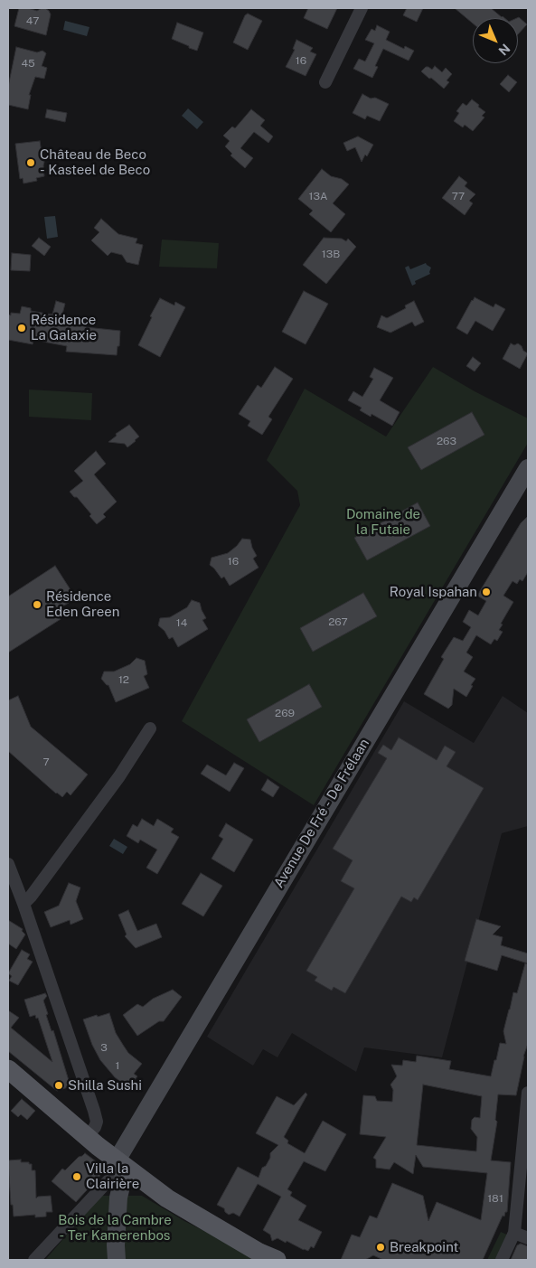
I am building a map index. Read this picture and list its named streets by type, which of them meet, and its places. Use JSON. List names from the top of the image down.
{
  "streets": {
    "main road": ["Avenue De Fré - De Frélaan"]
  },
  "parks": ["Domaine de la Futaie", "Bois de la Cambre - Ter Kamerenbos"],
  "places": [
    "Château de Beco - Kasteel de Beco",
    "Résidence La Galaxie",
    "Royal Ispahan",
    "Résidence Eden Green",
    "Shilla Sushi",
    "Villa la Clairière",
    "Breakpoint"
  ],
  "house_numbers": [
    "47",
    "16",
    "45",
    "13A",
    "77",
    "13B",
    "263",
    "16",
    "267",
    "14",
    "12",
    "269",
    "7",
    "3",
    "1",
    "181"
  ],
  "north": "bottom right"
}
